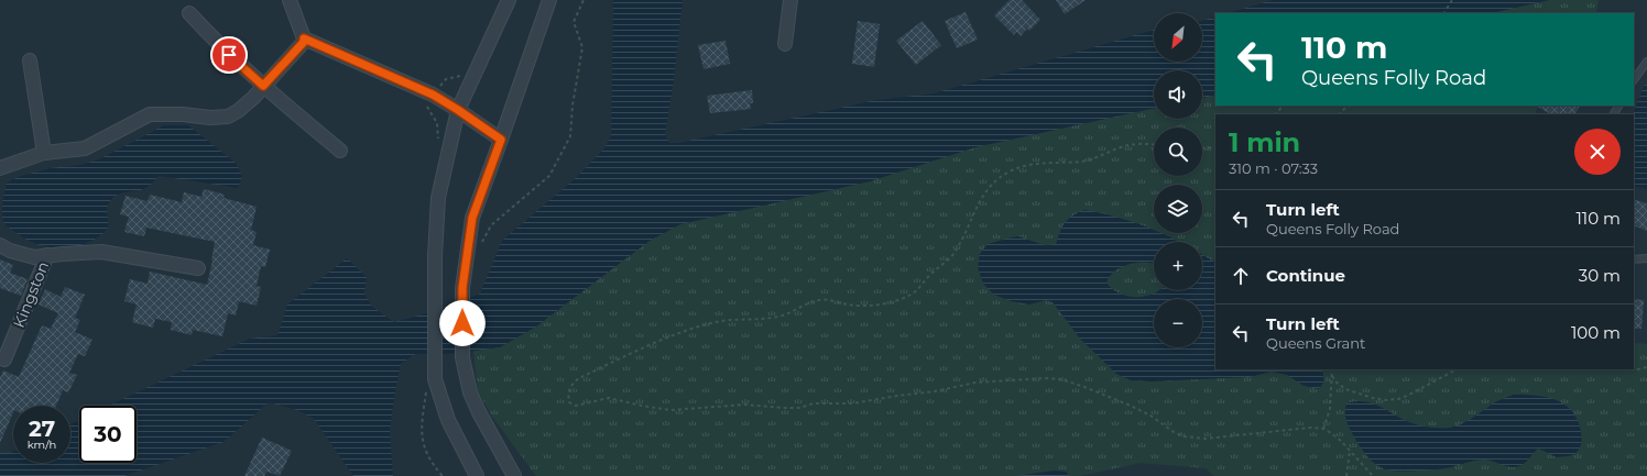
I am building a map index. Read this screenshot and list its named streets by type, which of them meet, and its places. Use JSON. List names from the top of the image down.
{
  "streets": {
    "street": ["Kingston"]
  },
  "north": "bottom left",
  "page": {
    "map_buttons": ["+", "−"],
    "turn": ["110 m", "Queens Folly Road"],
    "heading": ["1 min", "310 m · 07:33"],
    "list": [
      {
        "name": "Turn left",
        "note": "Queens Folly Road",
        "value": "110 m"
      },
      {
        "name": "Continue",
        "value": "30 m"
      },
      {
        "name": "Turn left",
        "note": "Queens Grant",
        "value": "100 m"
      }
    ],
    "speed": "27 km/h",
    "limit": "30"
  }
}
